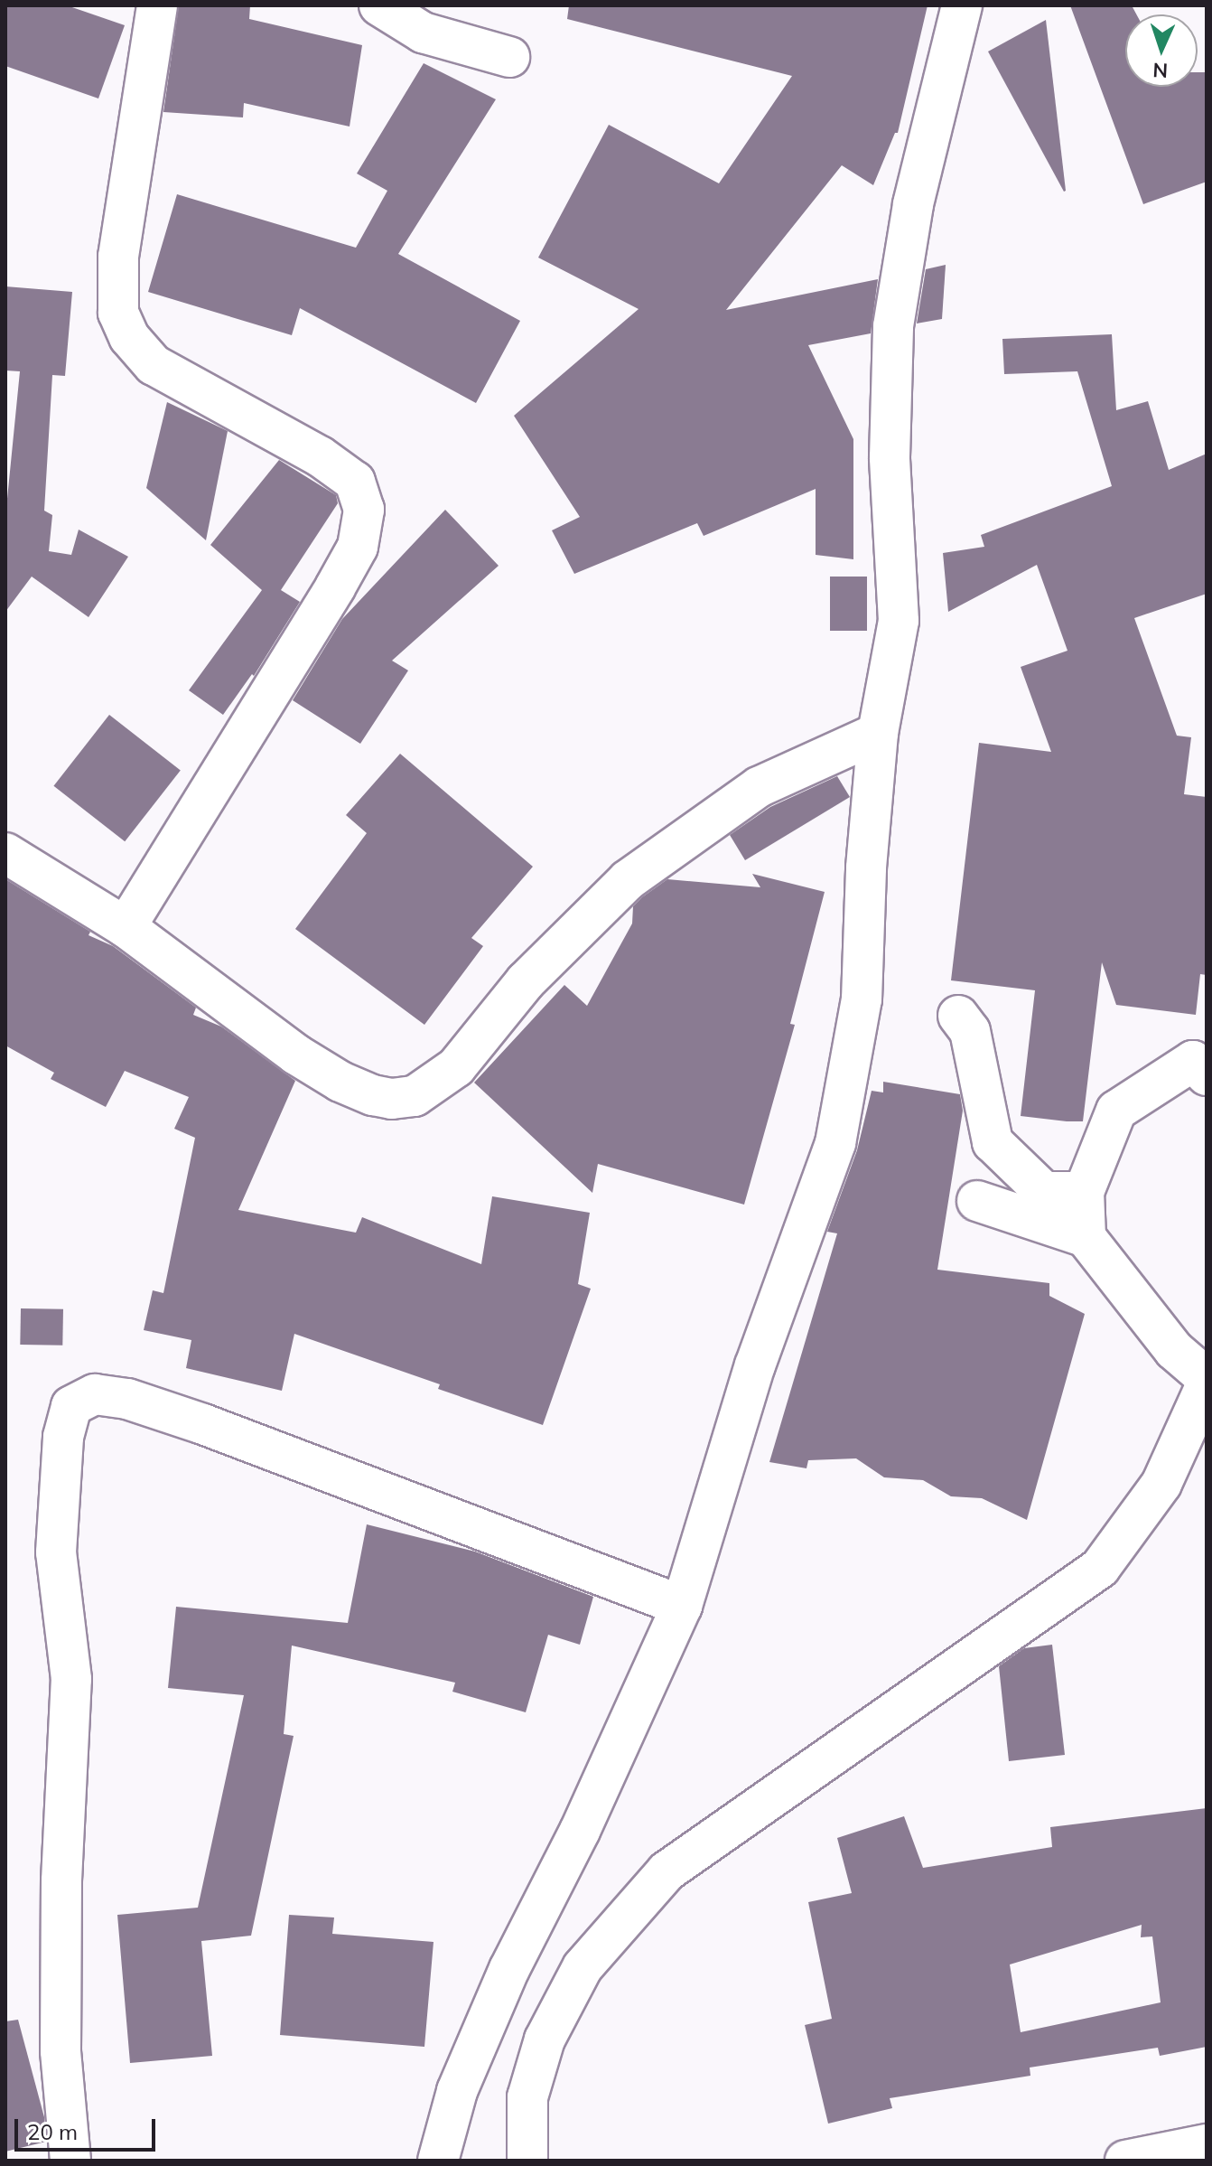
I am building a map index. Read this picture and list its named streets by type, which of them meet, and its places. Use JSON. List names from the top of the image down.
{
  "scale_bar": "20 m",
  "north": "bottom"
}
